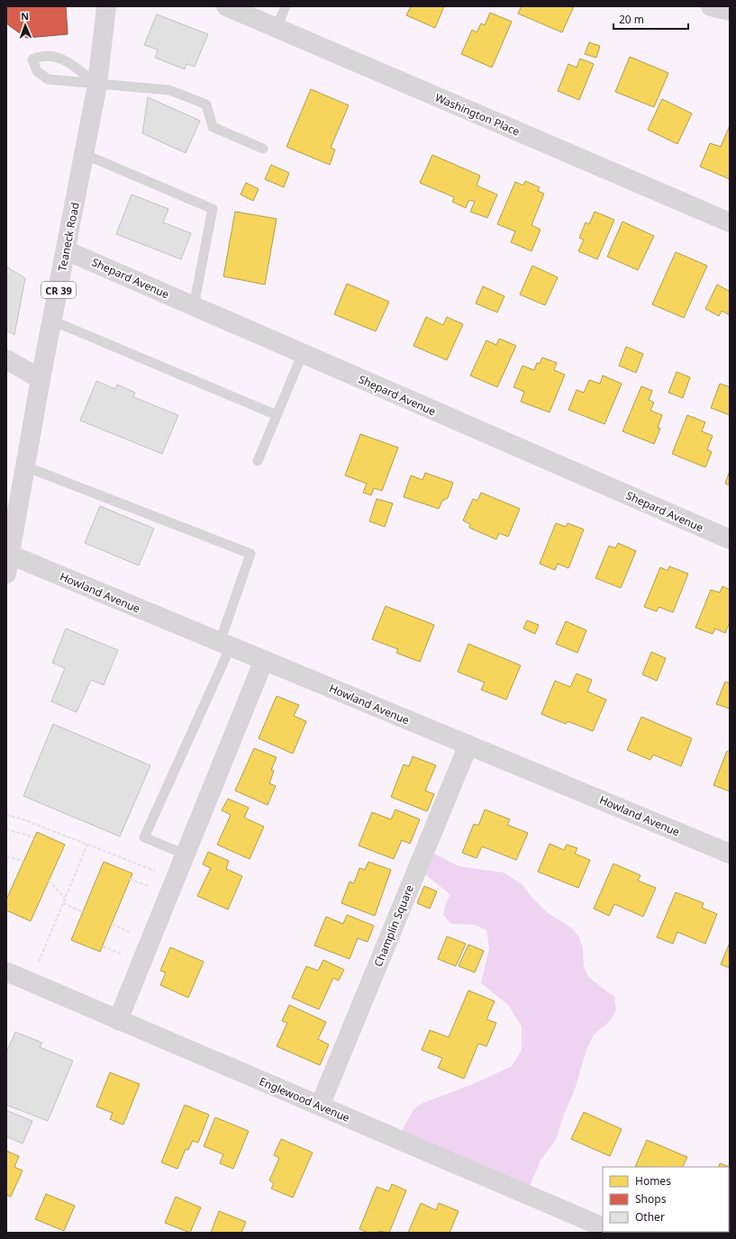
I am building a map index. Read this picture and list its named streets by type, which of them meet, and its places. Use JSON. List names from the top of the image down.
{
  "streets": {
    "main road": ["Teaneck Road", "CR 39"],
    "street": [
      "Washington Place",
      "Shepard Avenue",
      "Howland Avenue",
      "Champlin Square",
      "Englewood Avenue"
    ]
  },
  "crossings": [
    ["Teaneck Road", "Shepard Avenue"],
    ["Teaneck Road", "Howland Avenue"],
    ["Howland Avenue", "Champlin Square"],
    ["Champlin Square", "Englewood Avenue"]
  ],
  "legend": ["Homes", "Shops", "Other"],
  "scale_bar": "20 m",
  "north": "top"
}
